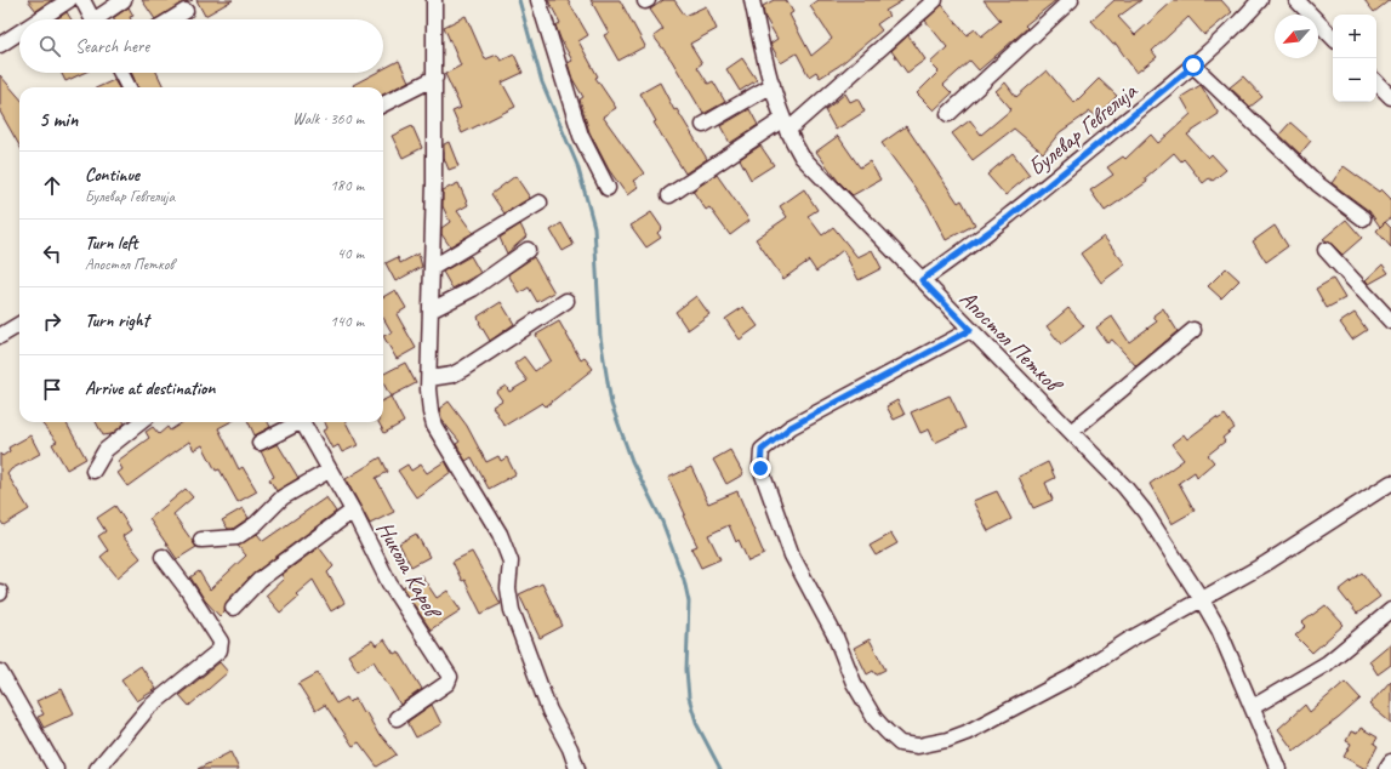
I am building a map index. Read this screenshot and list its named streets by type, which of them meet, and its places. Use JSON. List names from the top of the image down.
{
  "streets": {
    "street": ["Булевар Гевгелија", "Апостол Петков", "Никола Карев"]
  },
  "crossings": [
    ["Булевар Гевгелија", "Апостол Петков"]
  ],
  "north": "bottom left",
  "page": {
    "map_buttons": ["+", "−"],
    "search": "Search here",
    "heading": ["5 min", "Walk · 360 m"],
    "list": [
      ["Continue", "Булевар Гевгелија", "180 m"],
      ["Turn left", "Апостол Петков", "40 m"],
      ["Turn right", "140 m"],
      "Arrive at destination"
    ]
  }
}
